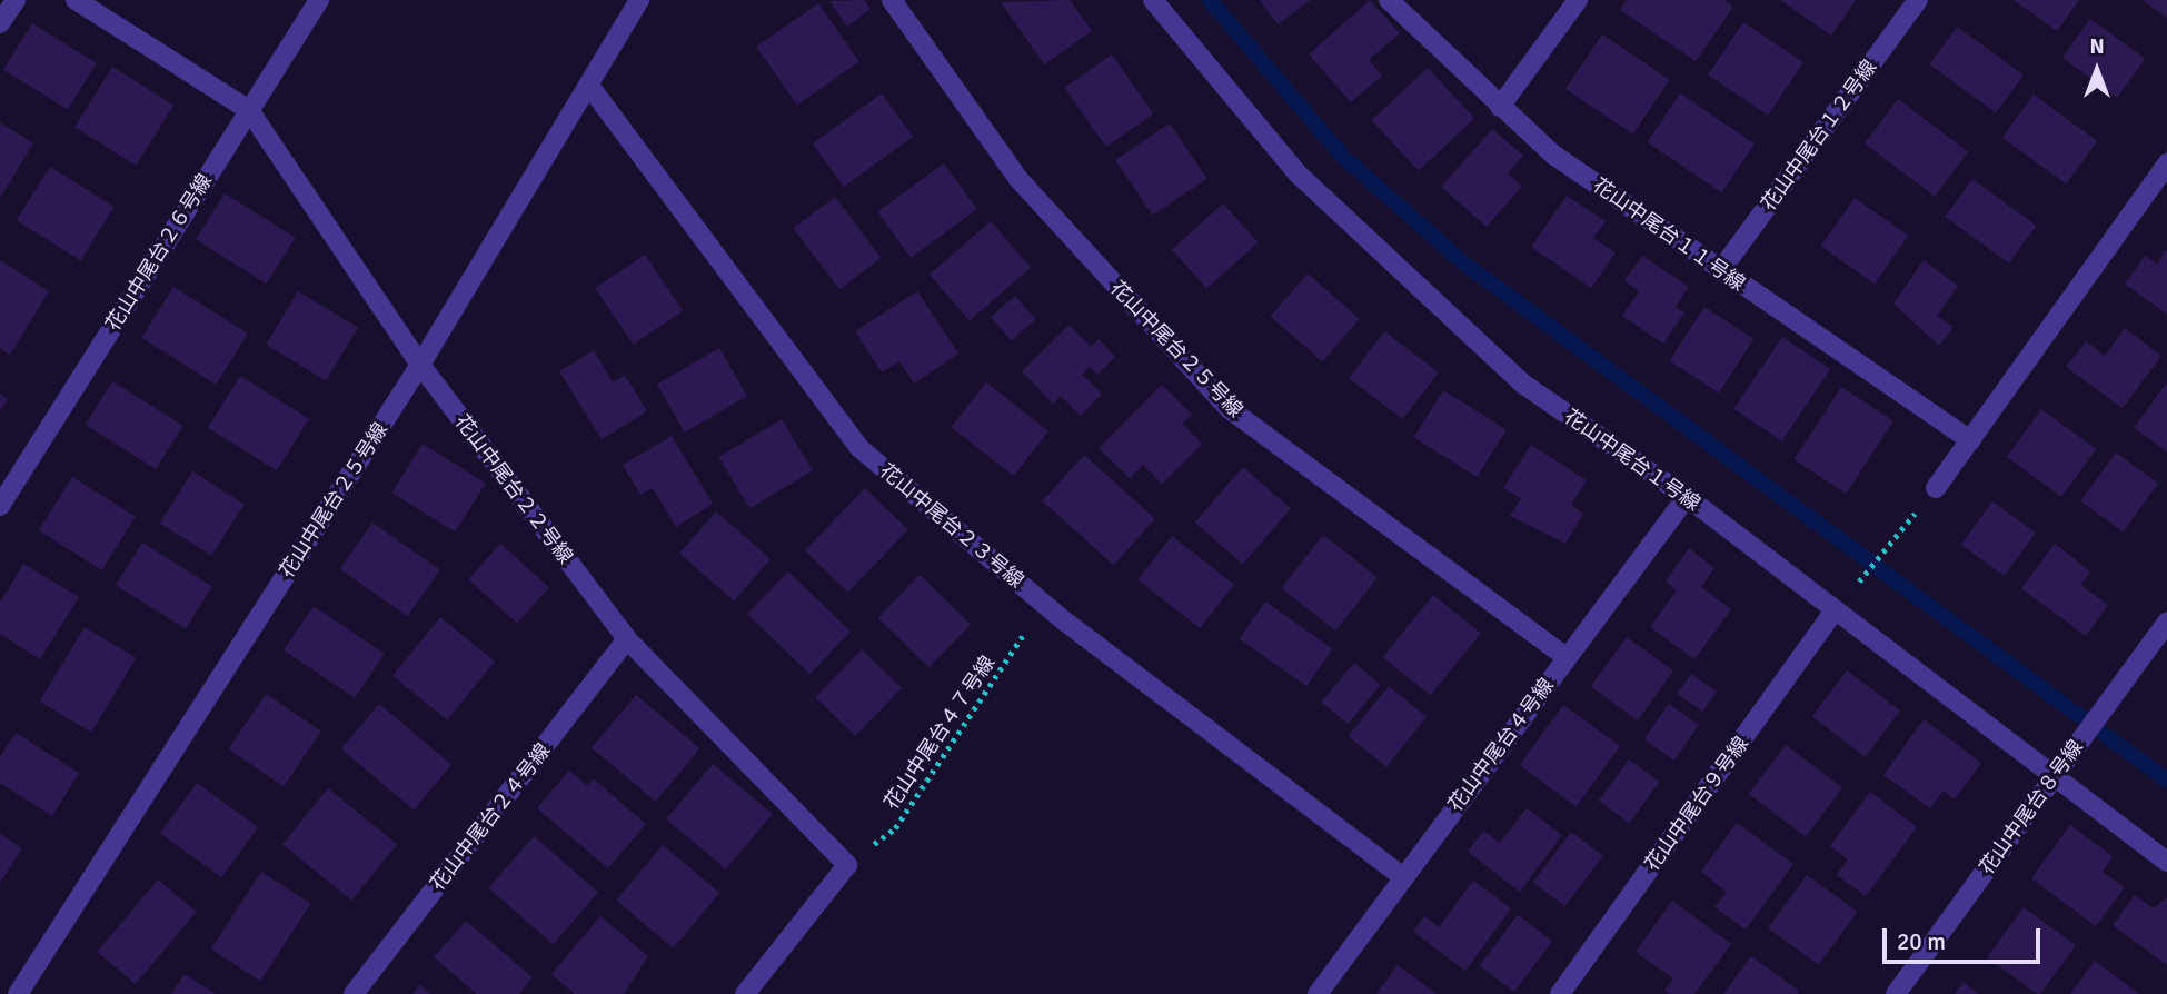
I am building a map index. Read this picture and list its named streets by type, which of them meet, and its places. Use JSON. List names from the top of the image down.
{
  "streets": {
    "street": [
      "花山中尾台１２号線",
      "花山中尾台１１号線",
      "花山中尾台２６号線",
      "花山中尾台２５号線",
      "花山中尾台１号線",
      "花山中尾台２２号線",
      "花山中尾台２３号線",
      "花山中尾台４号線",
      "花山中尾台９号線",
      "花山中尾台８号線",
      "花山中尾台２４号線"
    ],
    "path": ["花山中尾台４７号線"]
  },
  "crossings": [
    ["花山中尾台１２号線", "花山中尾台１１号線"],
    ["花山中尾台２６号線", "花山中尾台２２号線"],
    ["花山中尾台２５号線", "花山中尾台２２号線"],
    ["花山中尾台２５号線", "花山中尾台２３号線"],
    ["花山中尾台２５号線", "花山中尾台４号線"],
    ["花山中尾台１号線", "花山中尾台４号線"],
    ["花山中尾台１号線", "花山中尾台９号線"],
    ["花山中尾台１号線", "花山中尾台８号線"],
    ["花山中尾台２２号線", "花山中尾台４７号線"],
    ["花山中尾台２２号線", "花山中尾台２４号線"],
    ["花山中尾台２３号線", "花山中尾台４７号線"],
    ["花山中尾台２３号線", "花山中尾台４号線"]
  ],
  "scale_bar": "20 m",
  "north": "top"
}
